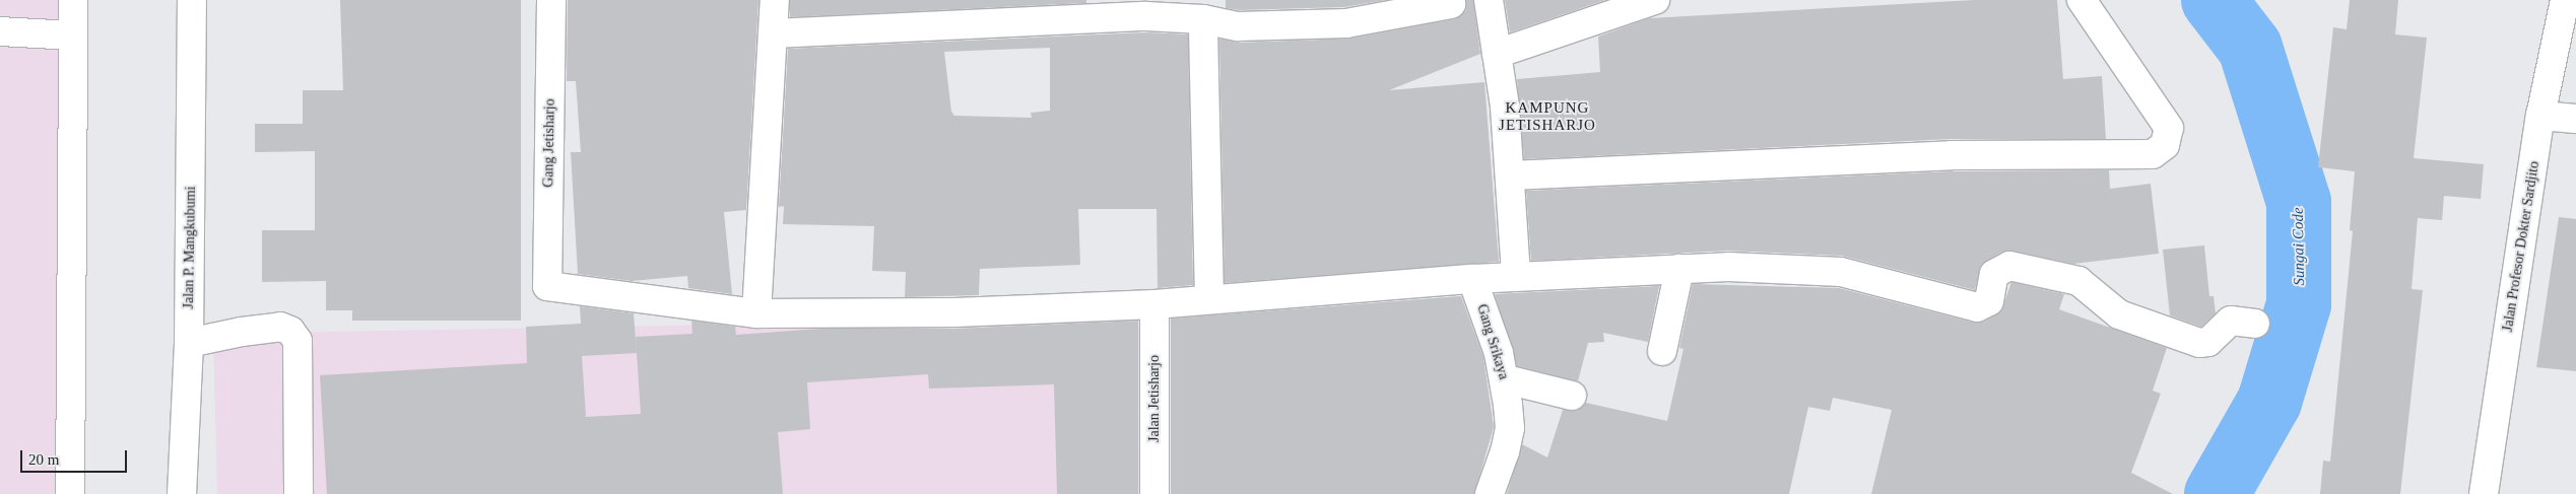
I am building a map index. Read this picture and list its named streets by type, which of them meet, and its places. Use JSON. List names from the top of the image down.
{
  "streets": {
    "street": [
      "Gang Jetisharjo",
      "Jalan Profesor Dokter Sardjito",
      "Jalan P. Mangkubumi",
      "Gang Srikaya",
      "Jalan Jetisharjo"
    ]
  },
  "districts": ["KAMPUNG JETISHARJO"],
  "water": ["Sungai Code"],
  "scale_bar": "20 m"
}
